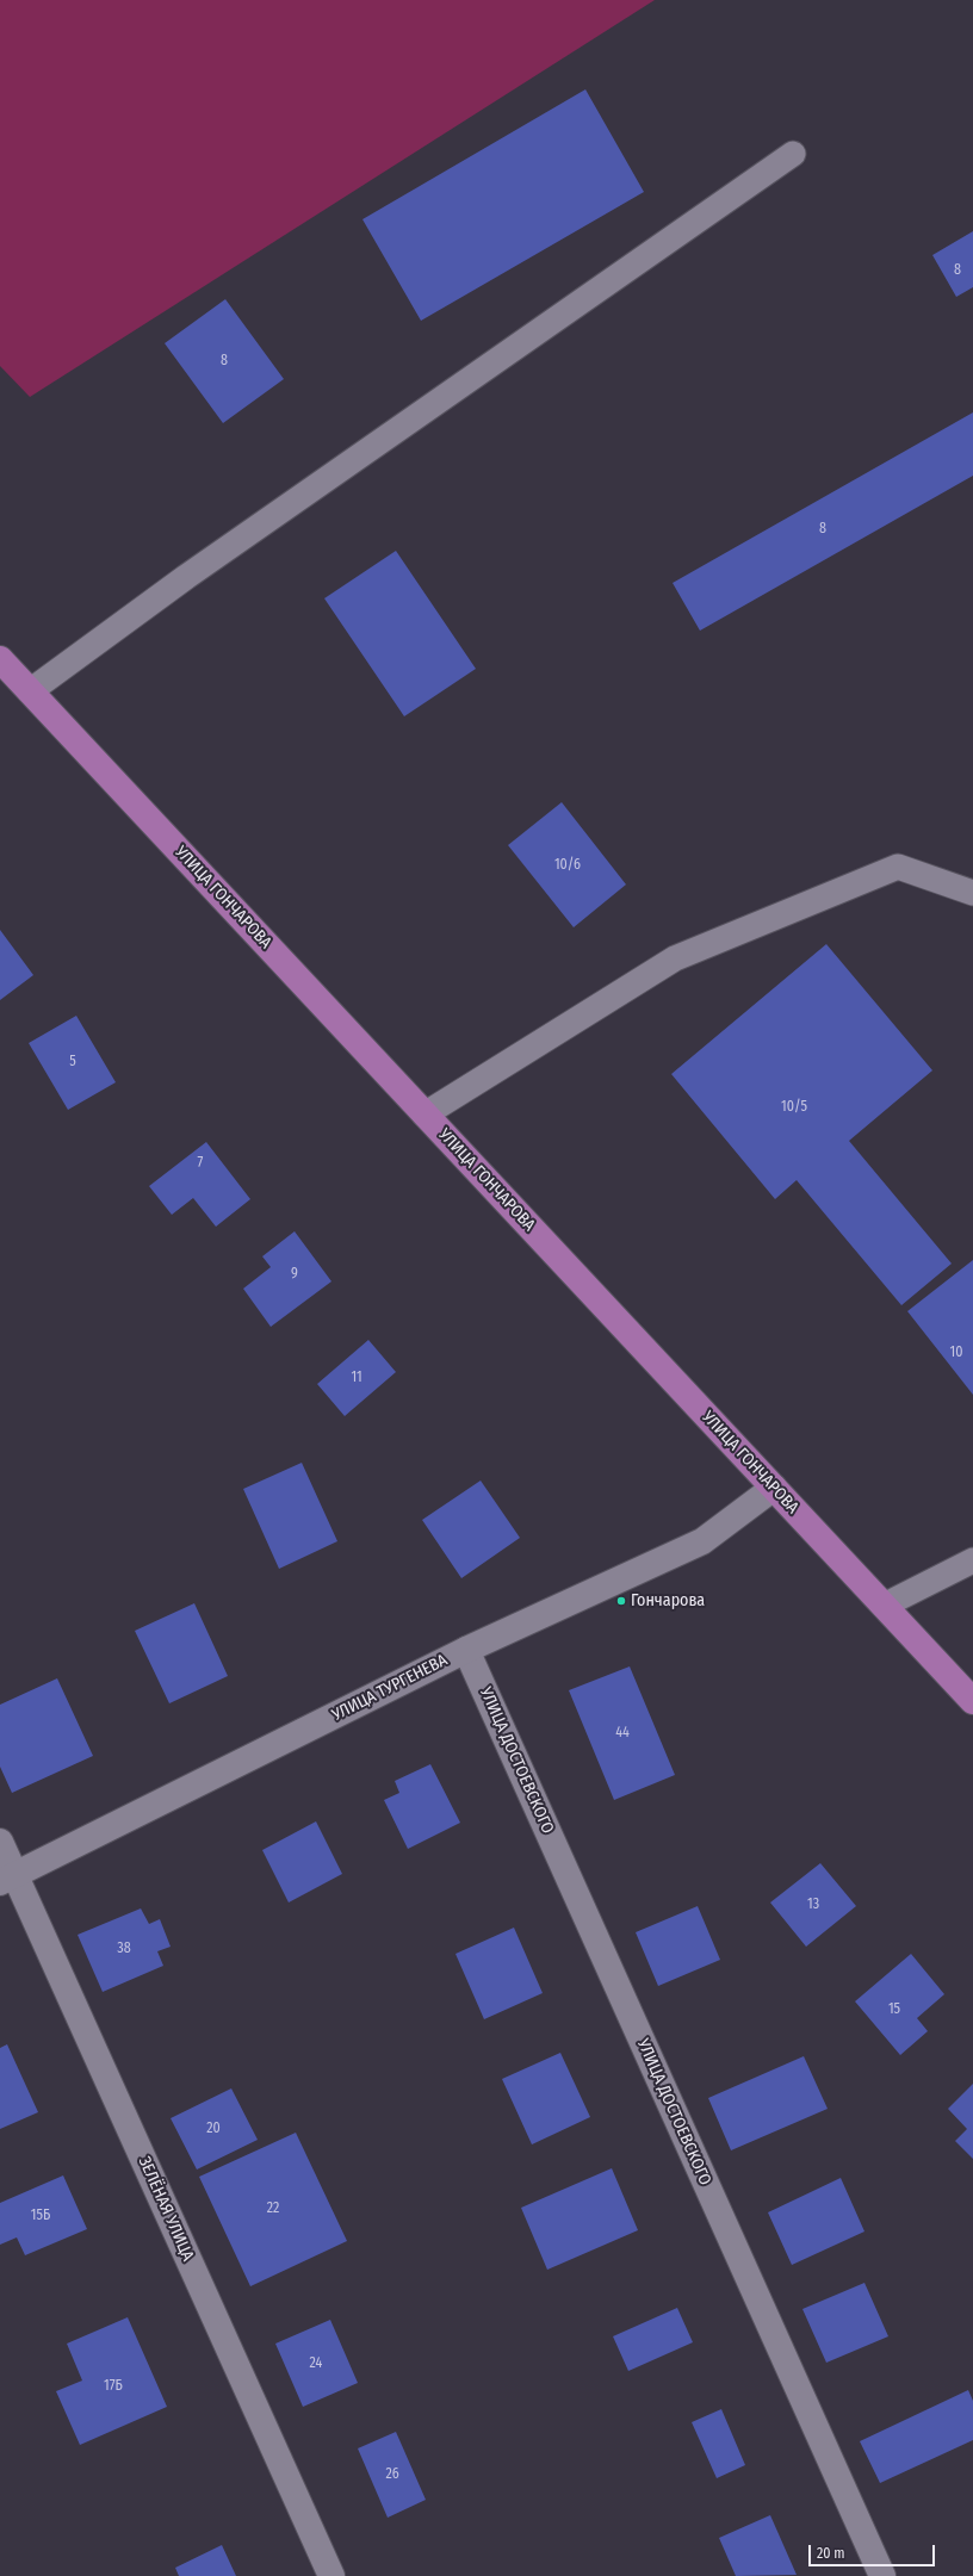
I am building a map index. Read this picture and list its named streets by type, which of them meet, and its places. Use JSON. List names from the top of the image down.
{
  "streets": {
    "main road": ["УЛИЦА ГОНЧАРОВА"],
    "street": ["УЛИЦА ТУРГЕНЕВА", "УЛИЦА ДОСТОЕВСКОГО", "ЗЕЛЁНАЯ УЛИЦА"]
  },
  "crossings": [
    ["УЛИЦА ГОНЧАРОВА", "УЛИЦА ТУРГЕНЕВА"],
    ["УЛИЦА ТУРГЕНЕВА", "УЛИЦА ДОСТОЕВСКОГО"],
    ["УЛИЦА ТУРГЕНЕВА", "ЗЕЛЁНАЯ УЛИЦА"]
  ],
  "places": ["Гончарова"],
  "house_numbers": [
    "8",
    "8",
    "8",
    "10/6",
    "5",
    "10/5",
    "7",
    "9",
    "10",
    "11",
    "44",
    "13",
    "38",
    "15",
    "20",
    "22",
    "15Б",
    "24",
    "17Б",
    "26"
  ],
  "scale_bar": "20 m"
}
